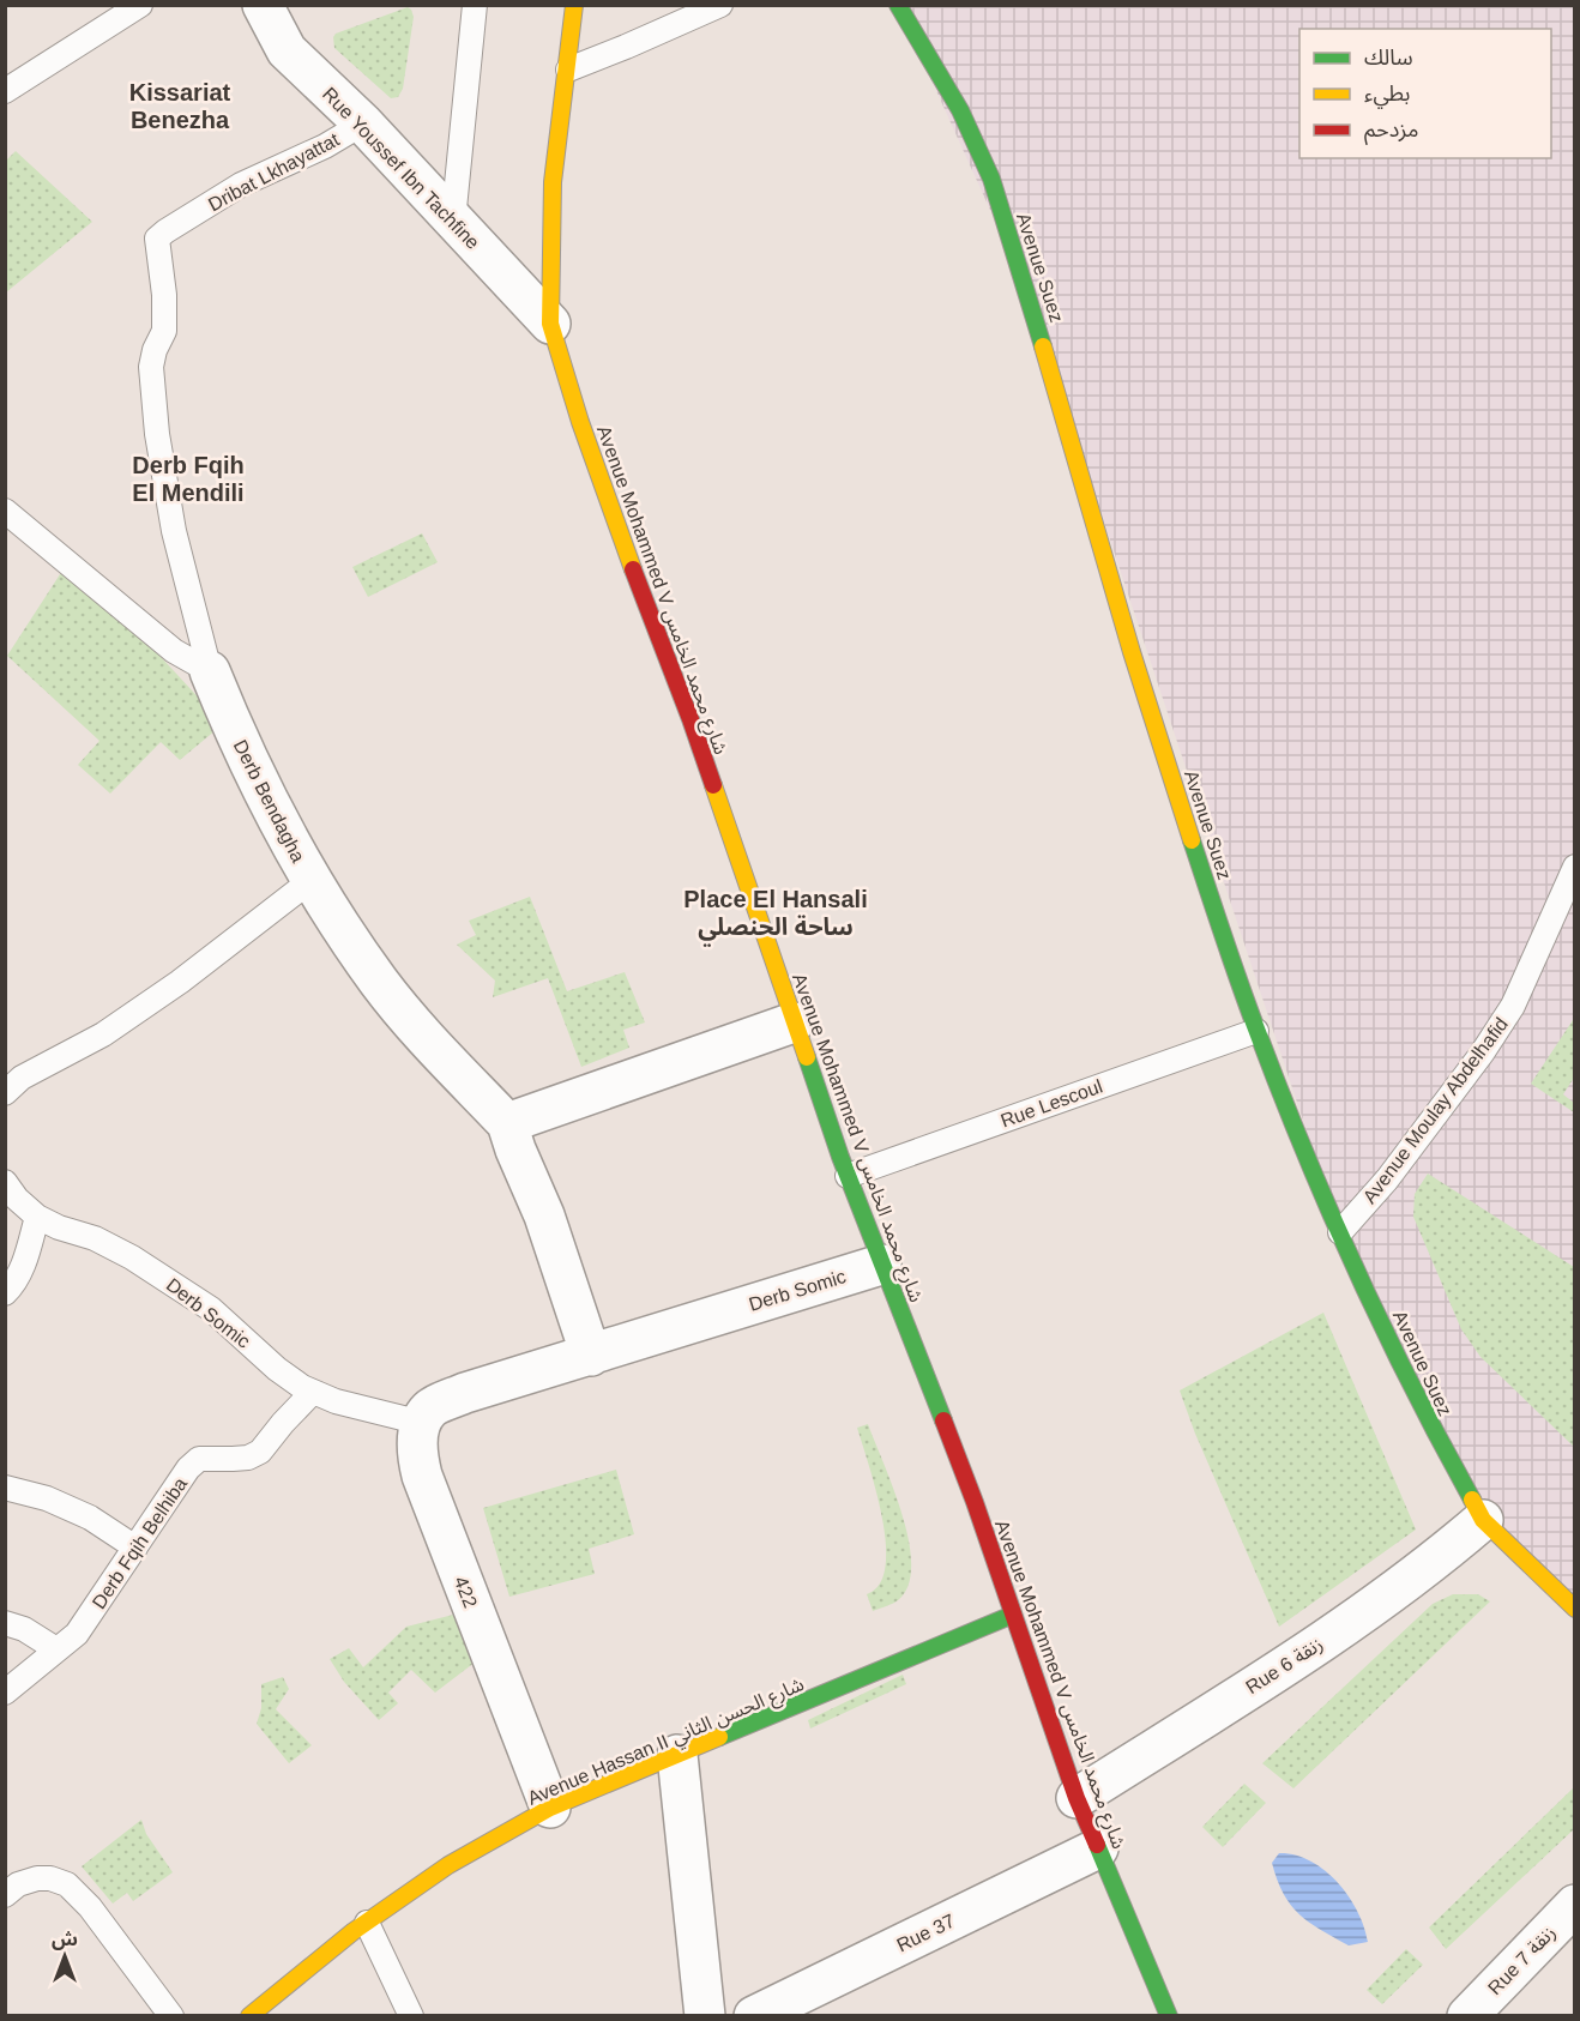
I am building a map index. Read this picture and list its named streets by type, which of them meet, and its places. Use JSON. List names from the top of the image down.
{
  "streets": {
    "street": [
      "Rue Youssef Ibn Tachfine",
      "Avenue Suez",
      "Avenue Mohammed V شارع محمد الخامس",
      "Derb Bendagha",
      "Derb Somic",
      "422",
      "Rue 6 زنقة",
      "Avenue Hassan II شارع الحسن الثاني",
      "Rue 37",
      "Rue 7 زنقة"
    ],
    "lane": [
      "Dribat Lkhayattat",
      "Rue Lescoul",
      "Avenue Moulay Abdelhafid",
      "Derb Fqih Belhiba"
    ]
  },
  "crossings": [
    ["Rue Youssef Ibn Tachfine", "Dribat Lkhayattat"],
    ["Rue Youssef Ibn Tachfine", "Avenue Mohammed V شارع محمد الخامس"],
    ["Dribat Lkhayattat", "Derb Bendagha"],
    ["Avenue Suez", "Rue Lescoul"],
    ["Avenue Suez", "Avenue Moulay Abdelhafid"],
    ["Avenue Suez", "Rue 6 زنقة"],
    ["Avenue Mohammed V شارع محمد الخامس", "Rue Lescoul"],
    ["Avenue Mohammed V شارع محمد الخامس", "Derb Somic"],
    ["Avenue Mohammed V شارع محمد الخامس", "Rue 6 زنقة"],
    ["Avenue Mohammed V شارع محمد الخامس", "Avenue Hassan II شارع الحسن الثاني"],
    ["Avenue Mohammed V شارع محمد الخامس", "Rue 37"],
    ["Derb Somic", "Derb Fqih Belhiba"],
    ["Derb Somic", "422"],
    ["422", "Avenue Hassan II شارع الحسن الثاني"]
  ],
  "districts": ["Kissariat Benezha", "Derb Fqih El Mendili", "Place El Hansali ساحة الحنصلي"],
  "legend": ["سالك", "بطيء", "مزدحم"],
  "north": "top"
}
